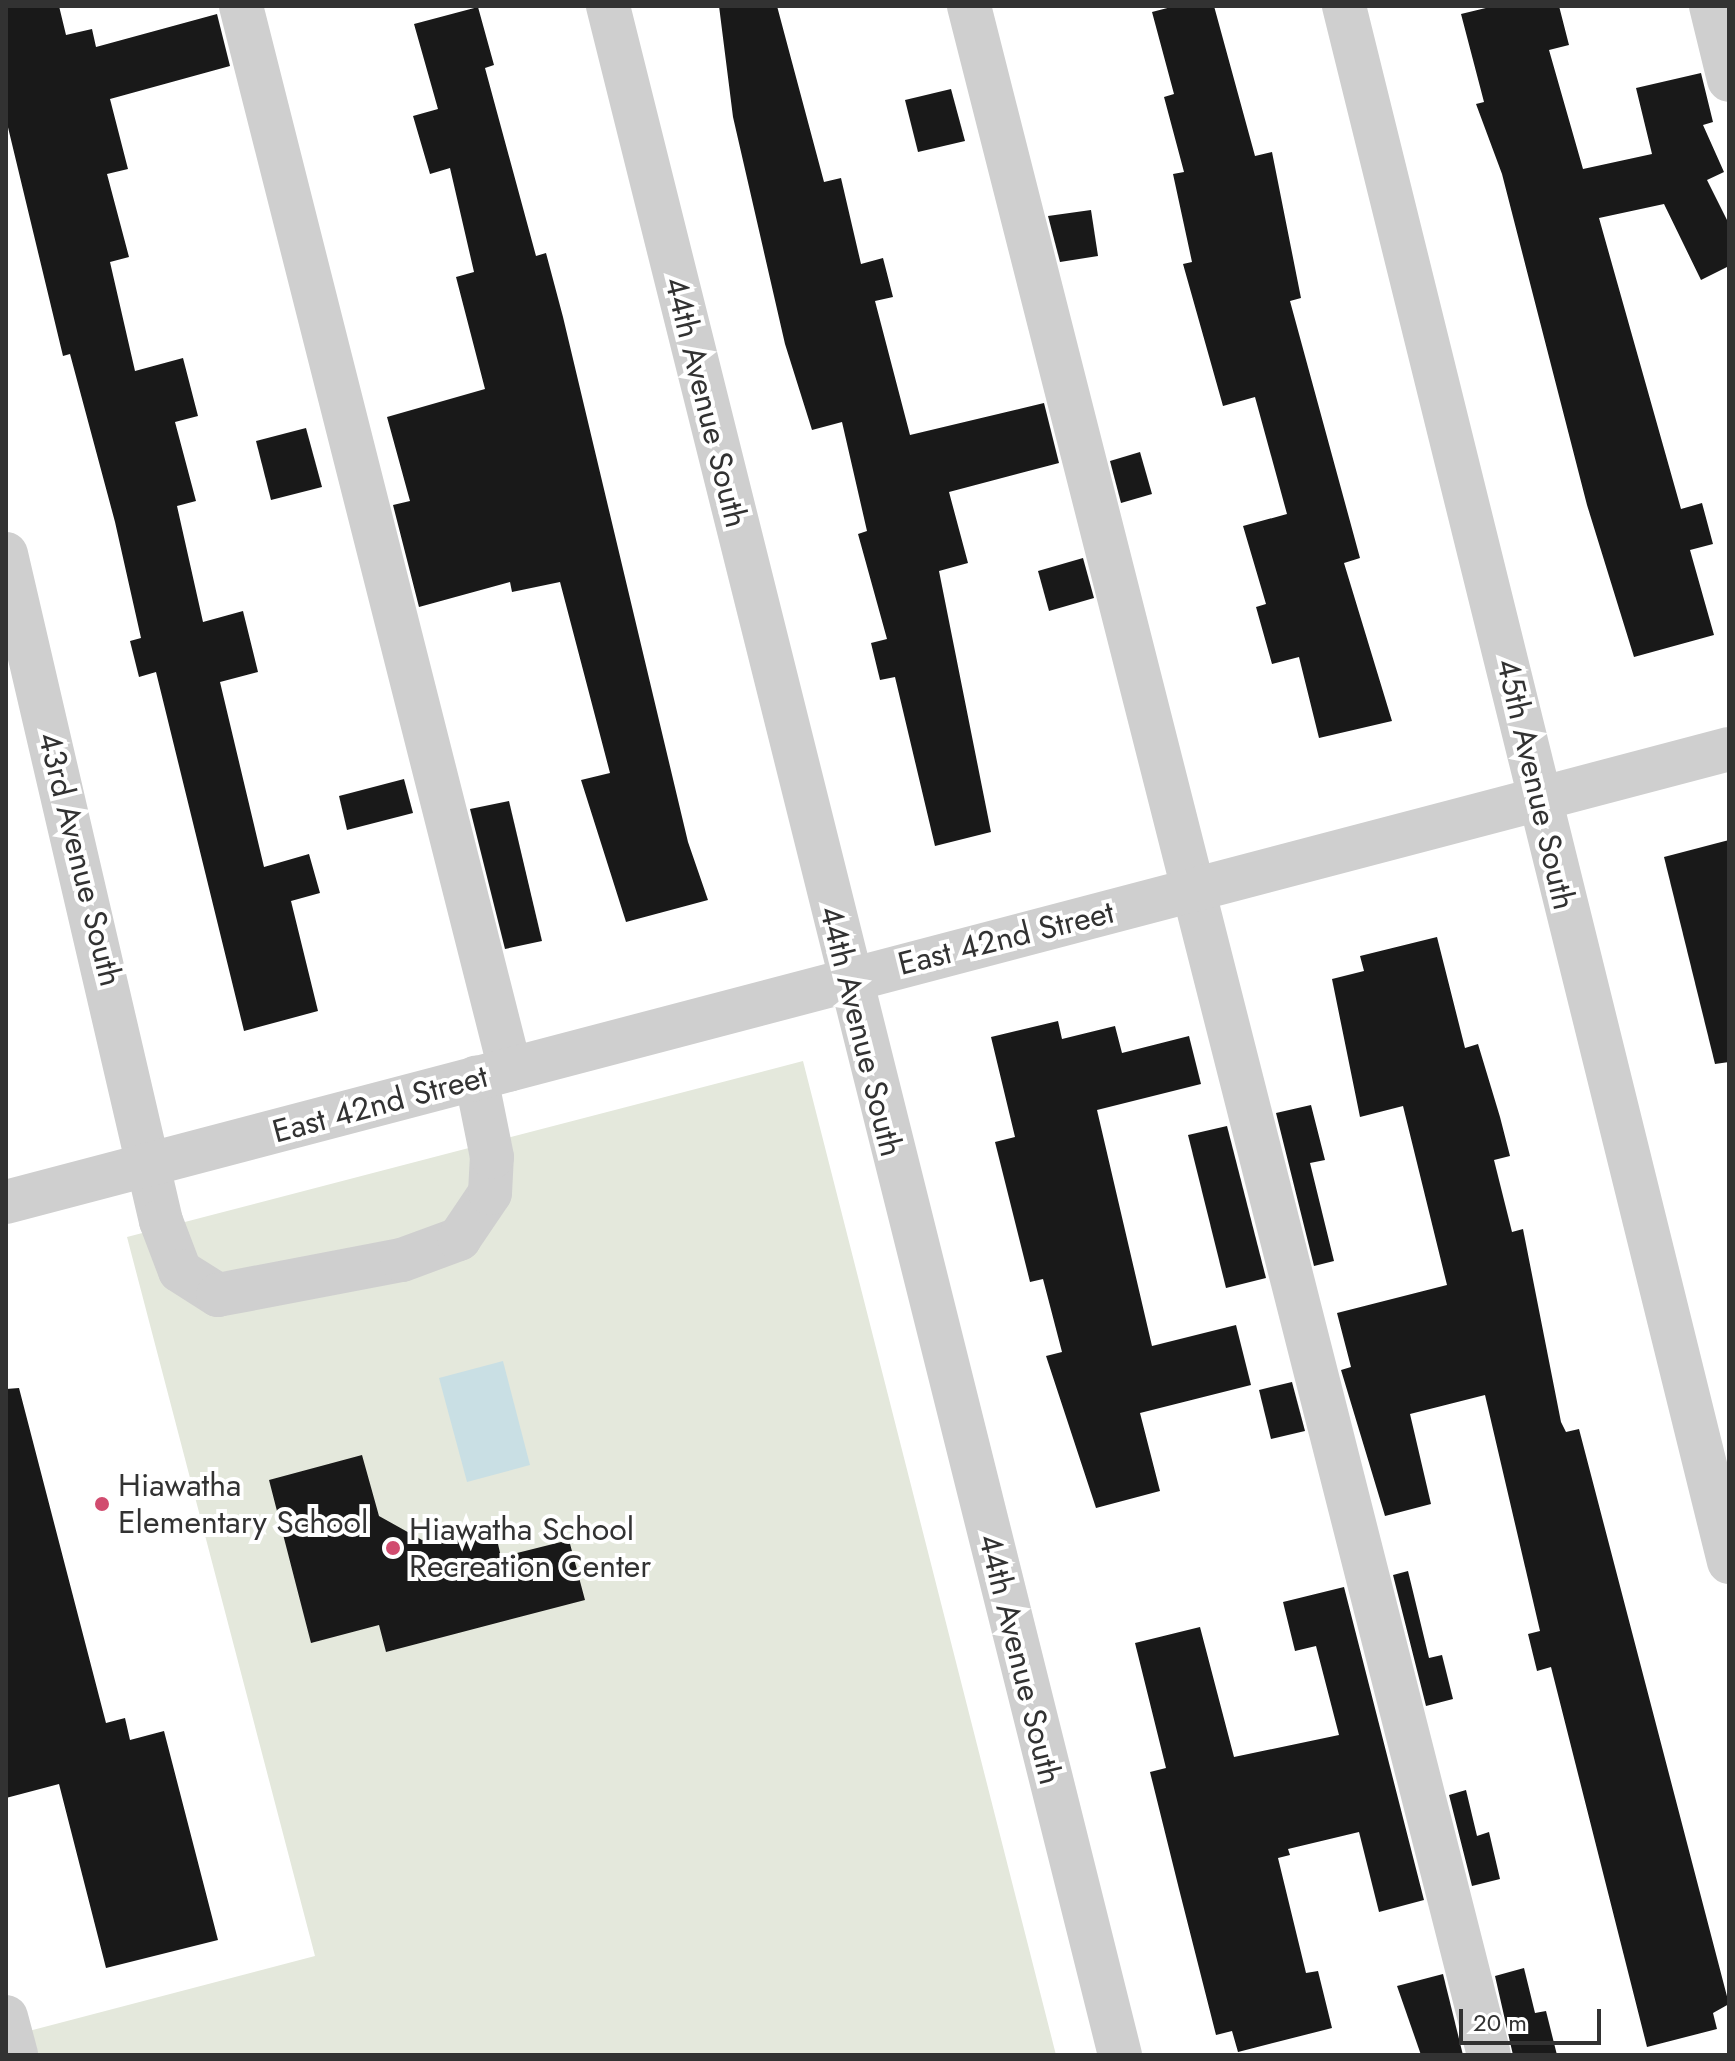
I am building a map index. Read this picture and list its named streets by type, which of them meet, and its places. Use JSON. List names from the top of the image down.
{
  "streets": {
    "street": [
      "44th Avenue South",
      "45th Avenue South",
      "43rd Avenue South",
      "East 42nd Street"
    ]
  },
  "crossings": [
    ["44th Avenue South", "East 42nd Street"],
    ["45th Avenue South", "East 42nd Street"],
    ["43rd Avenue South", "East 42nd Street"]
  ],
  "places": ["Hiawatha Elementary School", "Hiawatha School Recreation Center"],
  "scale_bar": "20 m"
}
